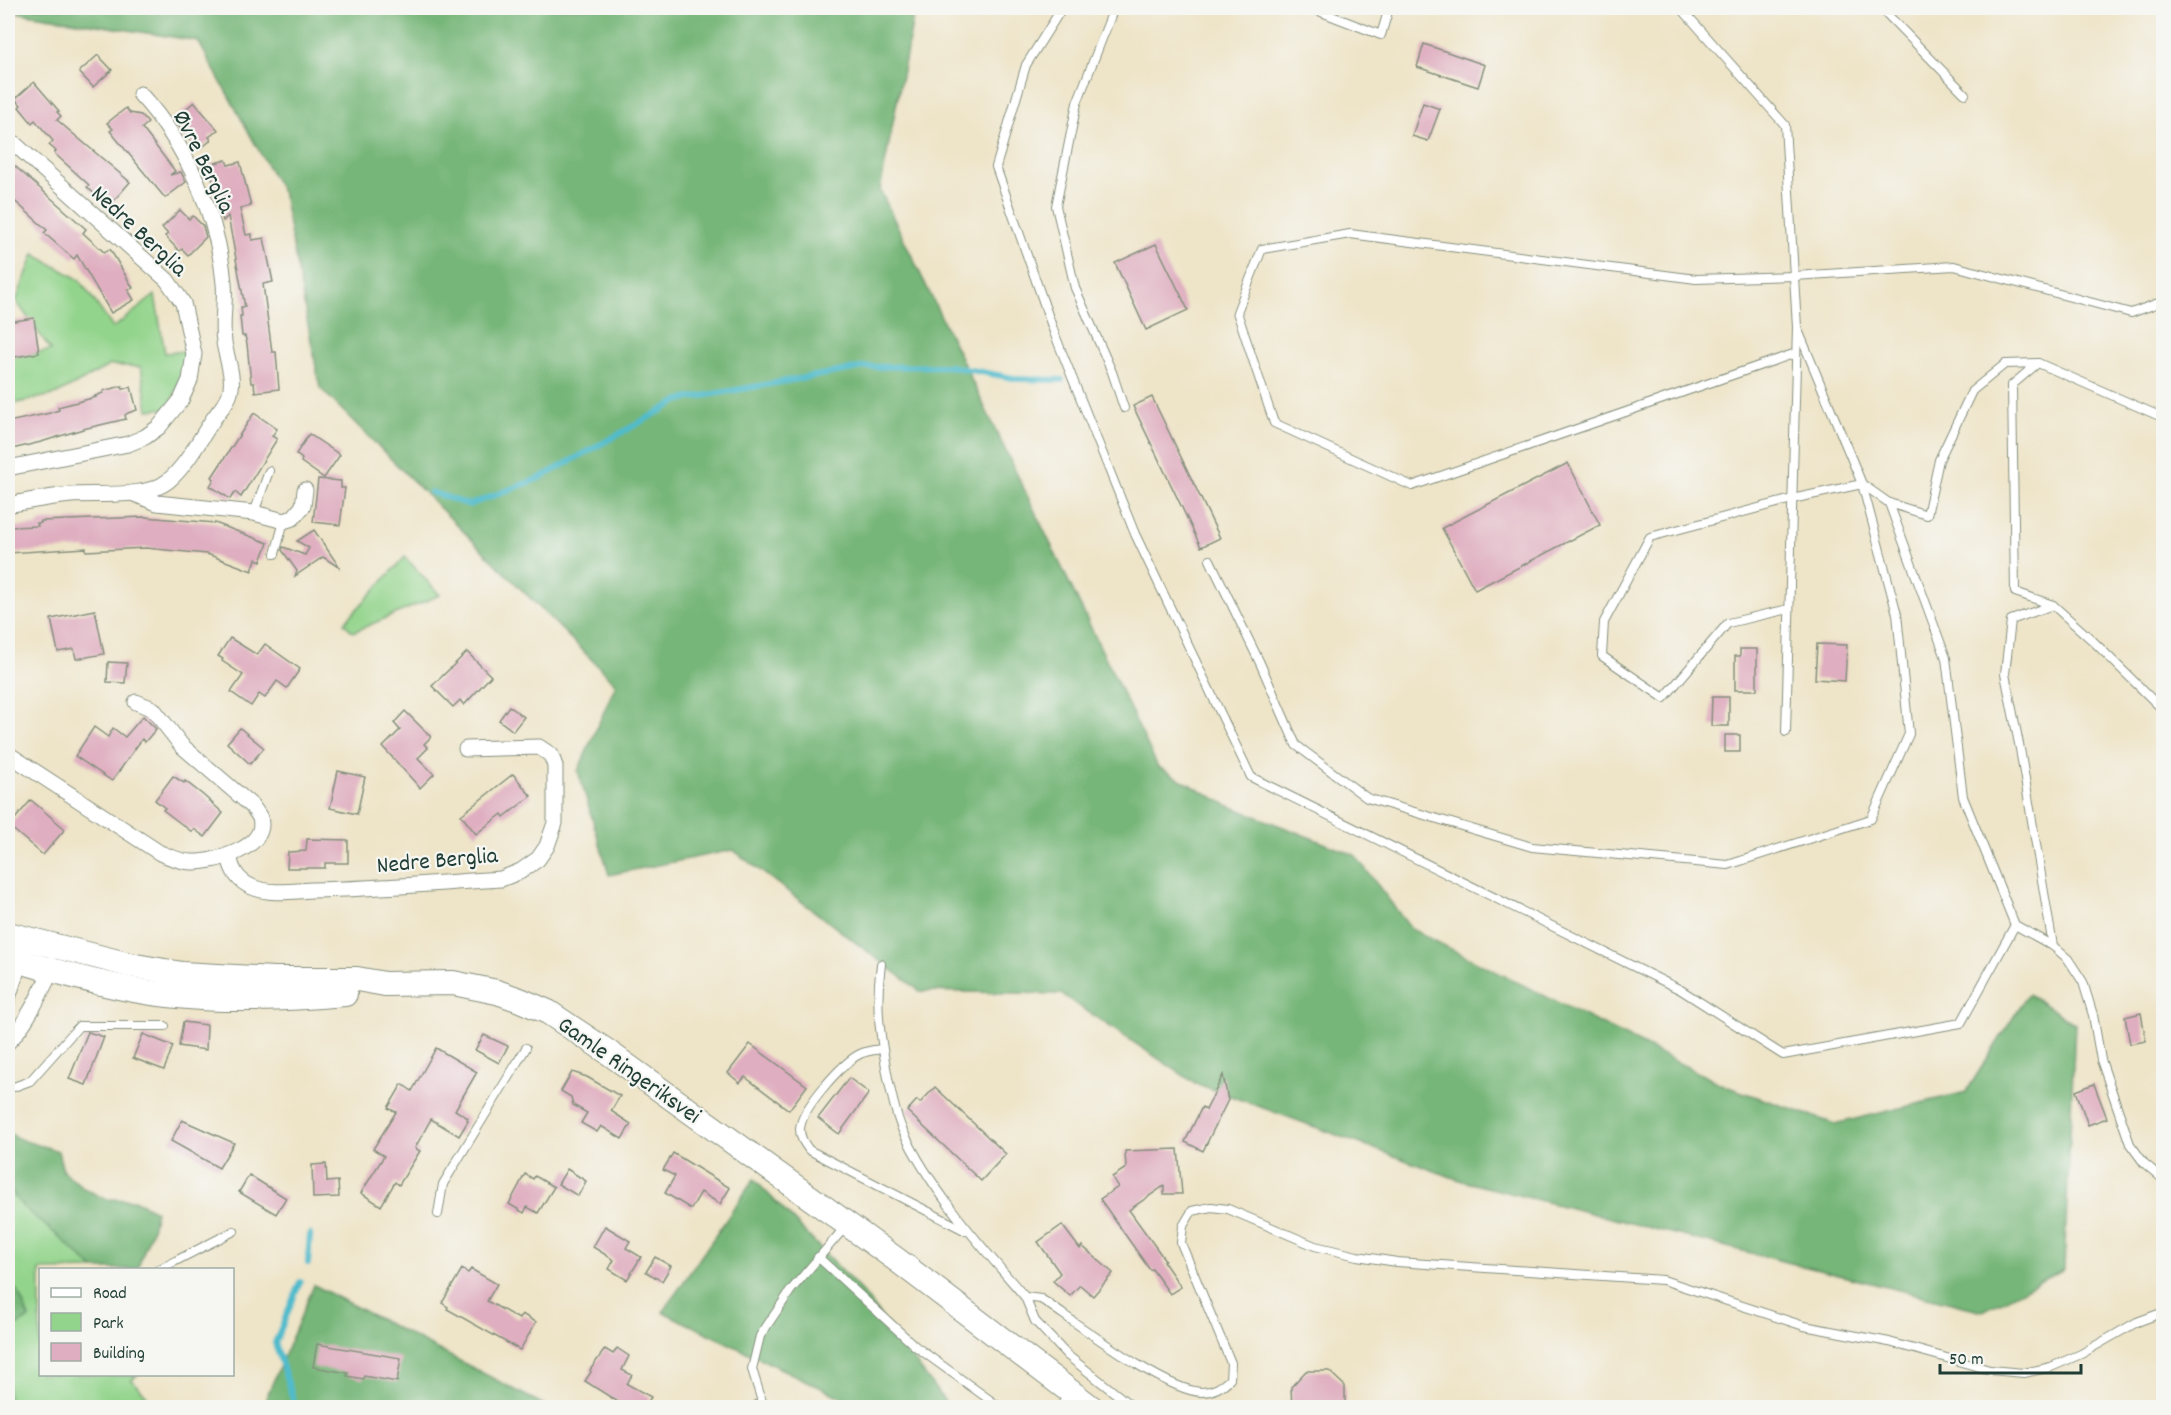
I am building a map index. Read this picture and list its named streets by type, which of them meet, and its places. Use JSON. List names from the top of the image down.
{
  "streets": {
    "main road": ["Gamle Ringeriksvei"],
    "street": ["Øvre Berglia", "Nedre Berglia"]
  },
  "legend": ["Road", "Park", "Building"],
  "scale_bar": "50 m"
}
